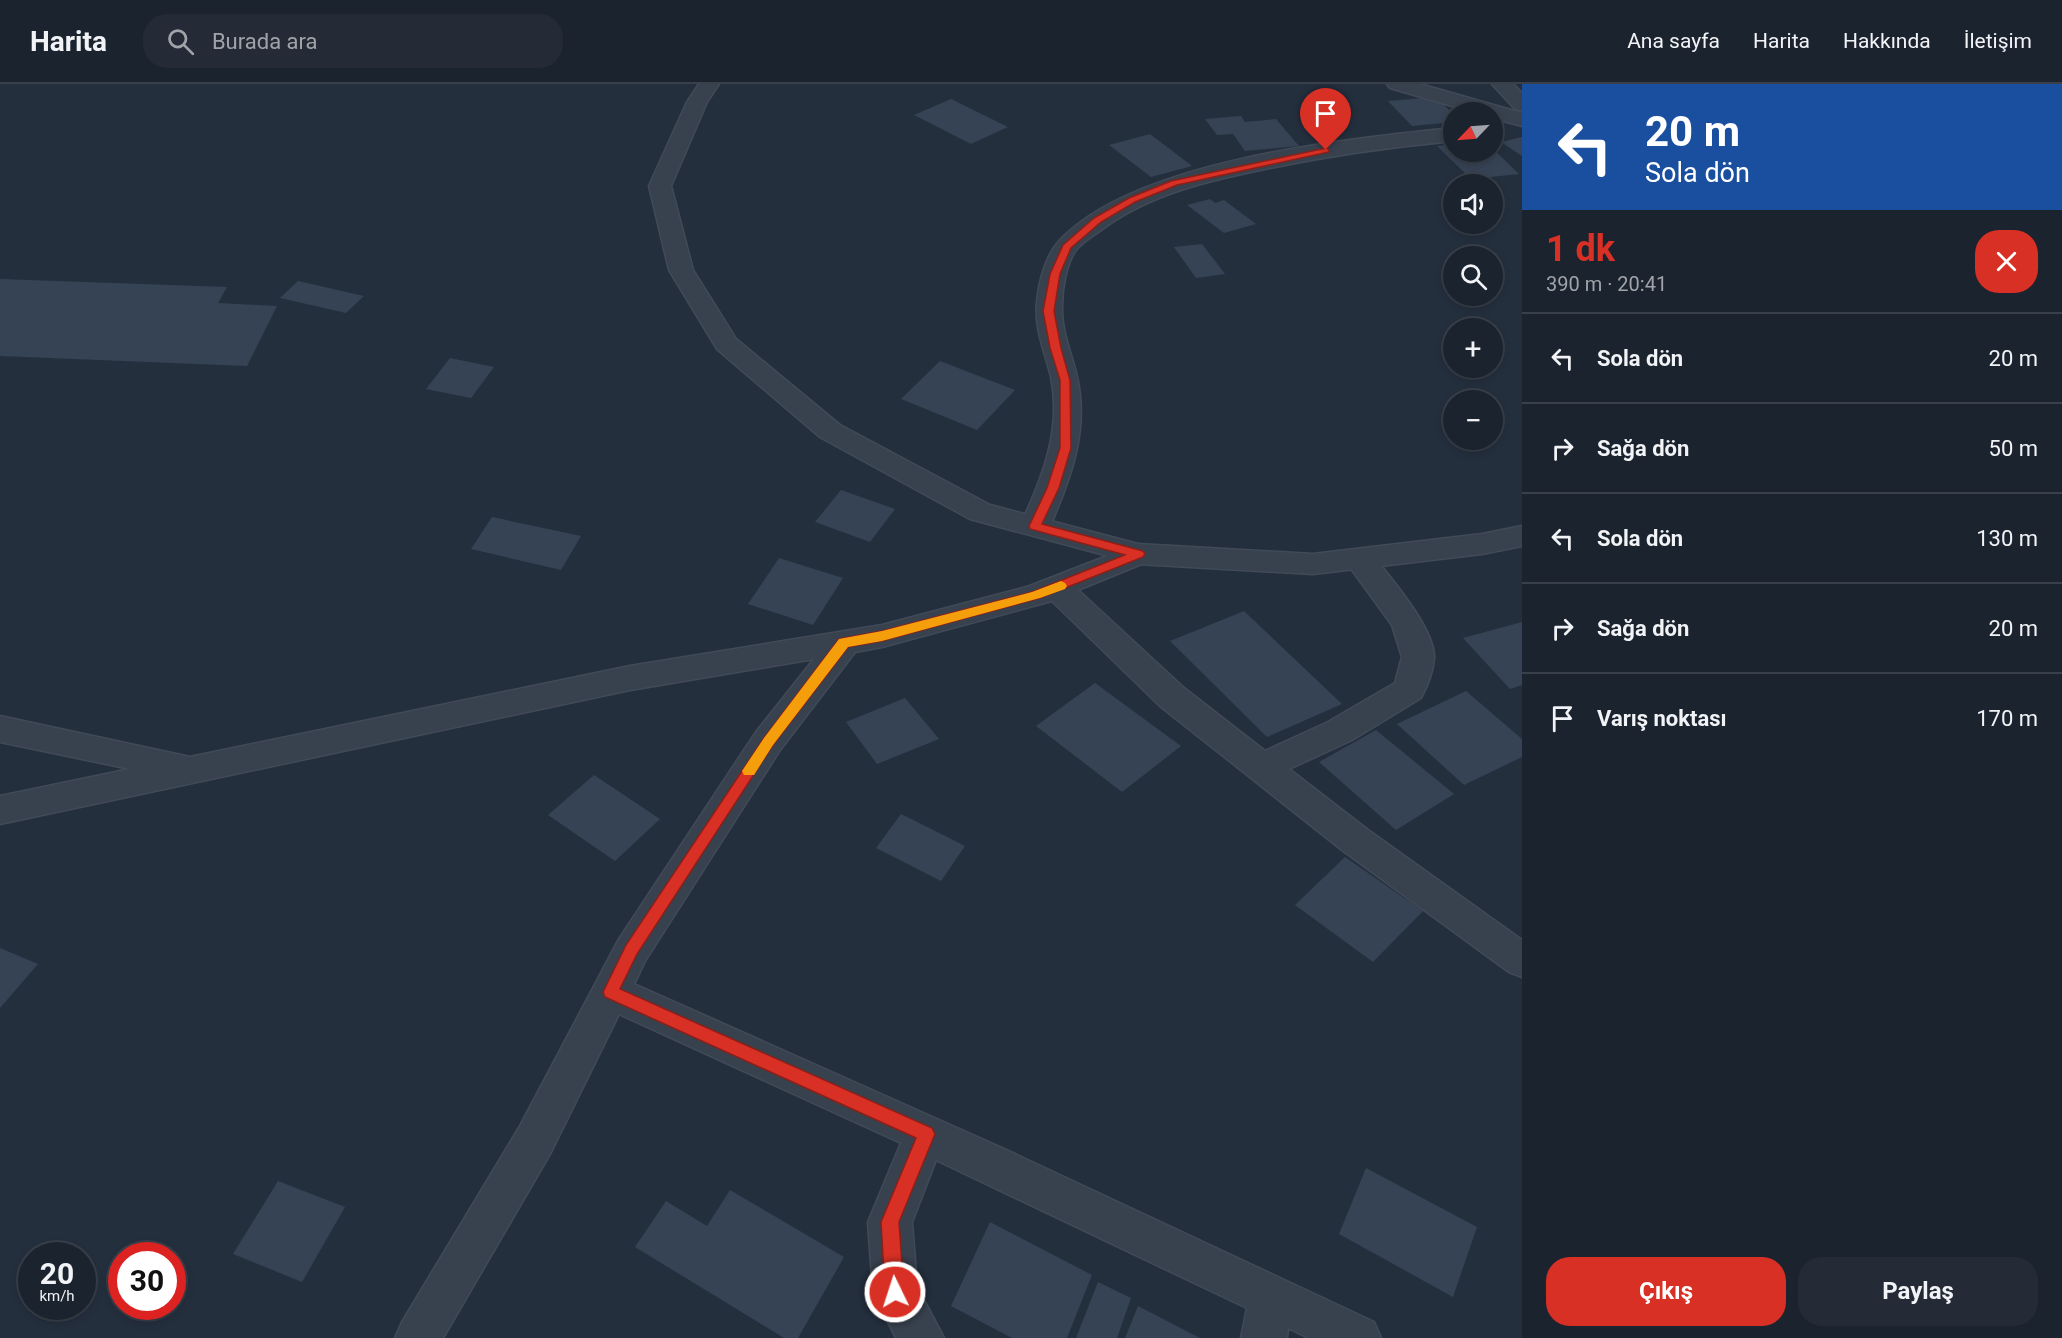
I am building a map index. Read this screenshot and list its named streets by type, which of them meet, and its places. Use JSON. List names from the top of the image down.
{
  "north": "bottom left",
  "page": {
    "header": "Harita",
    "search": "Burada ara",
    "nav": [
      "Ana sayfa",
      "Harita",
      "Hakkında",
      "İletişim"
    ],
    "turn": ["20 m", "Sola dön"],
    "map_buttons": ["+", "−"],
    "heading": ["1 dk", "390 m · 20:41"],
    "list": [
      {
        "name": "Sola dön",
        "value": "20 m"
      },
      {
        "name": "Sağa dön",
        "value": "50 m"
      },
      {
        "name": "Sola dön",
        "value": "130 m"
      },
      {
        "name": "Sağa dön",
        "value": "20 m"
      },
      {
        "name": "Varış noktası",
        "value": "170 m"
      }
    ],
    "speed": "20 km/h",
    "limit": "30",
    "buttons": ["Çıkış", "Paylaş"]
  }
}
